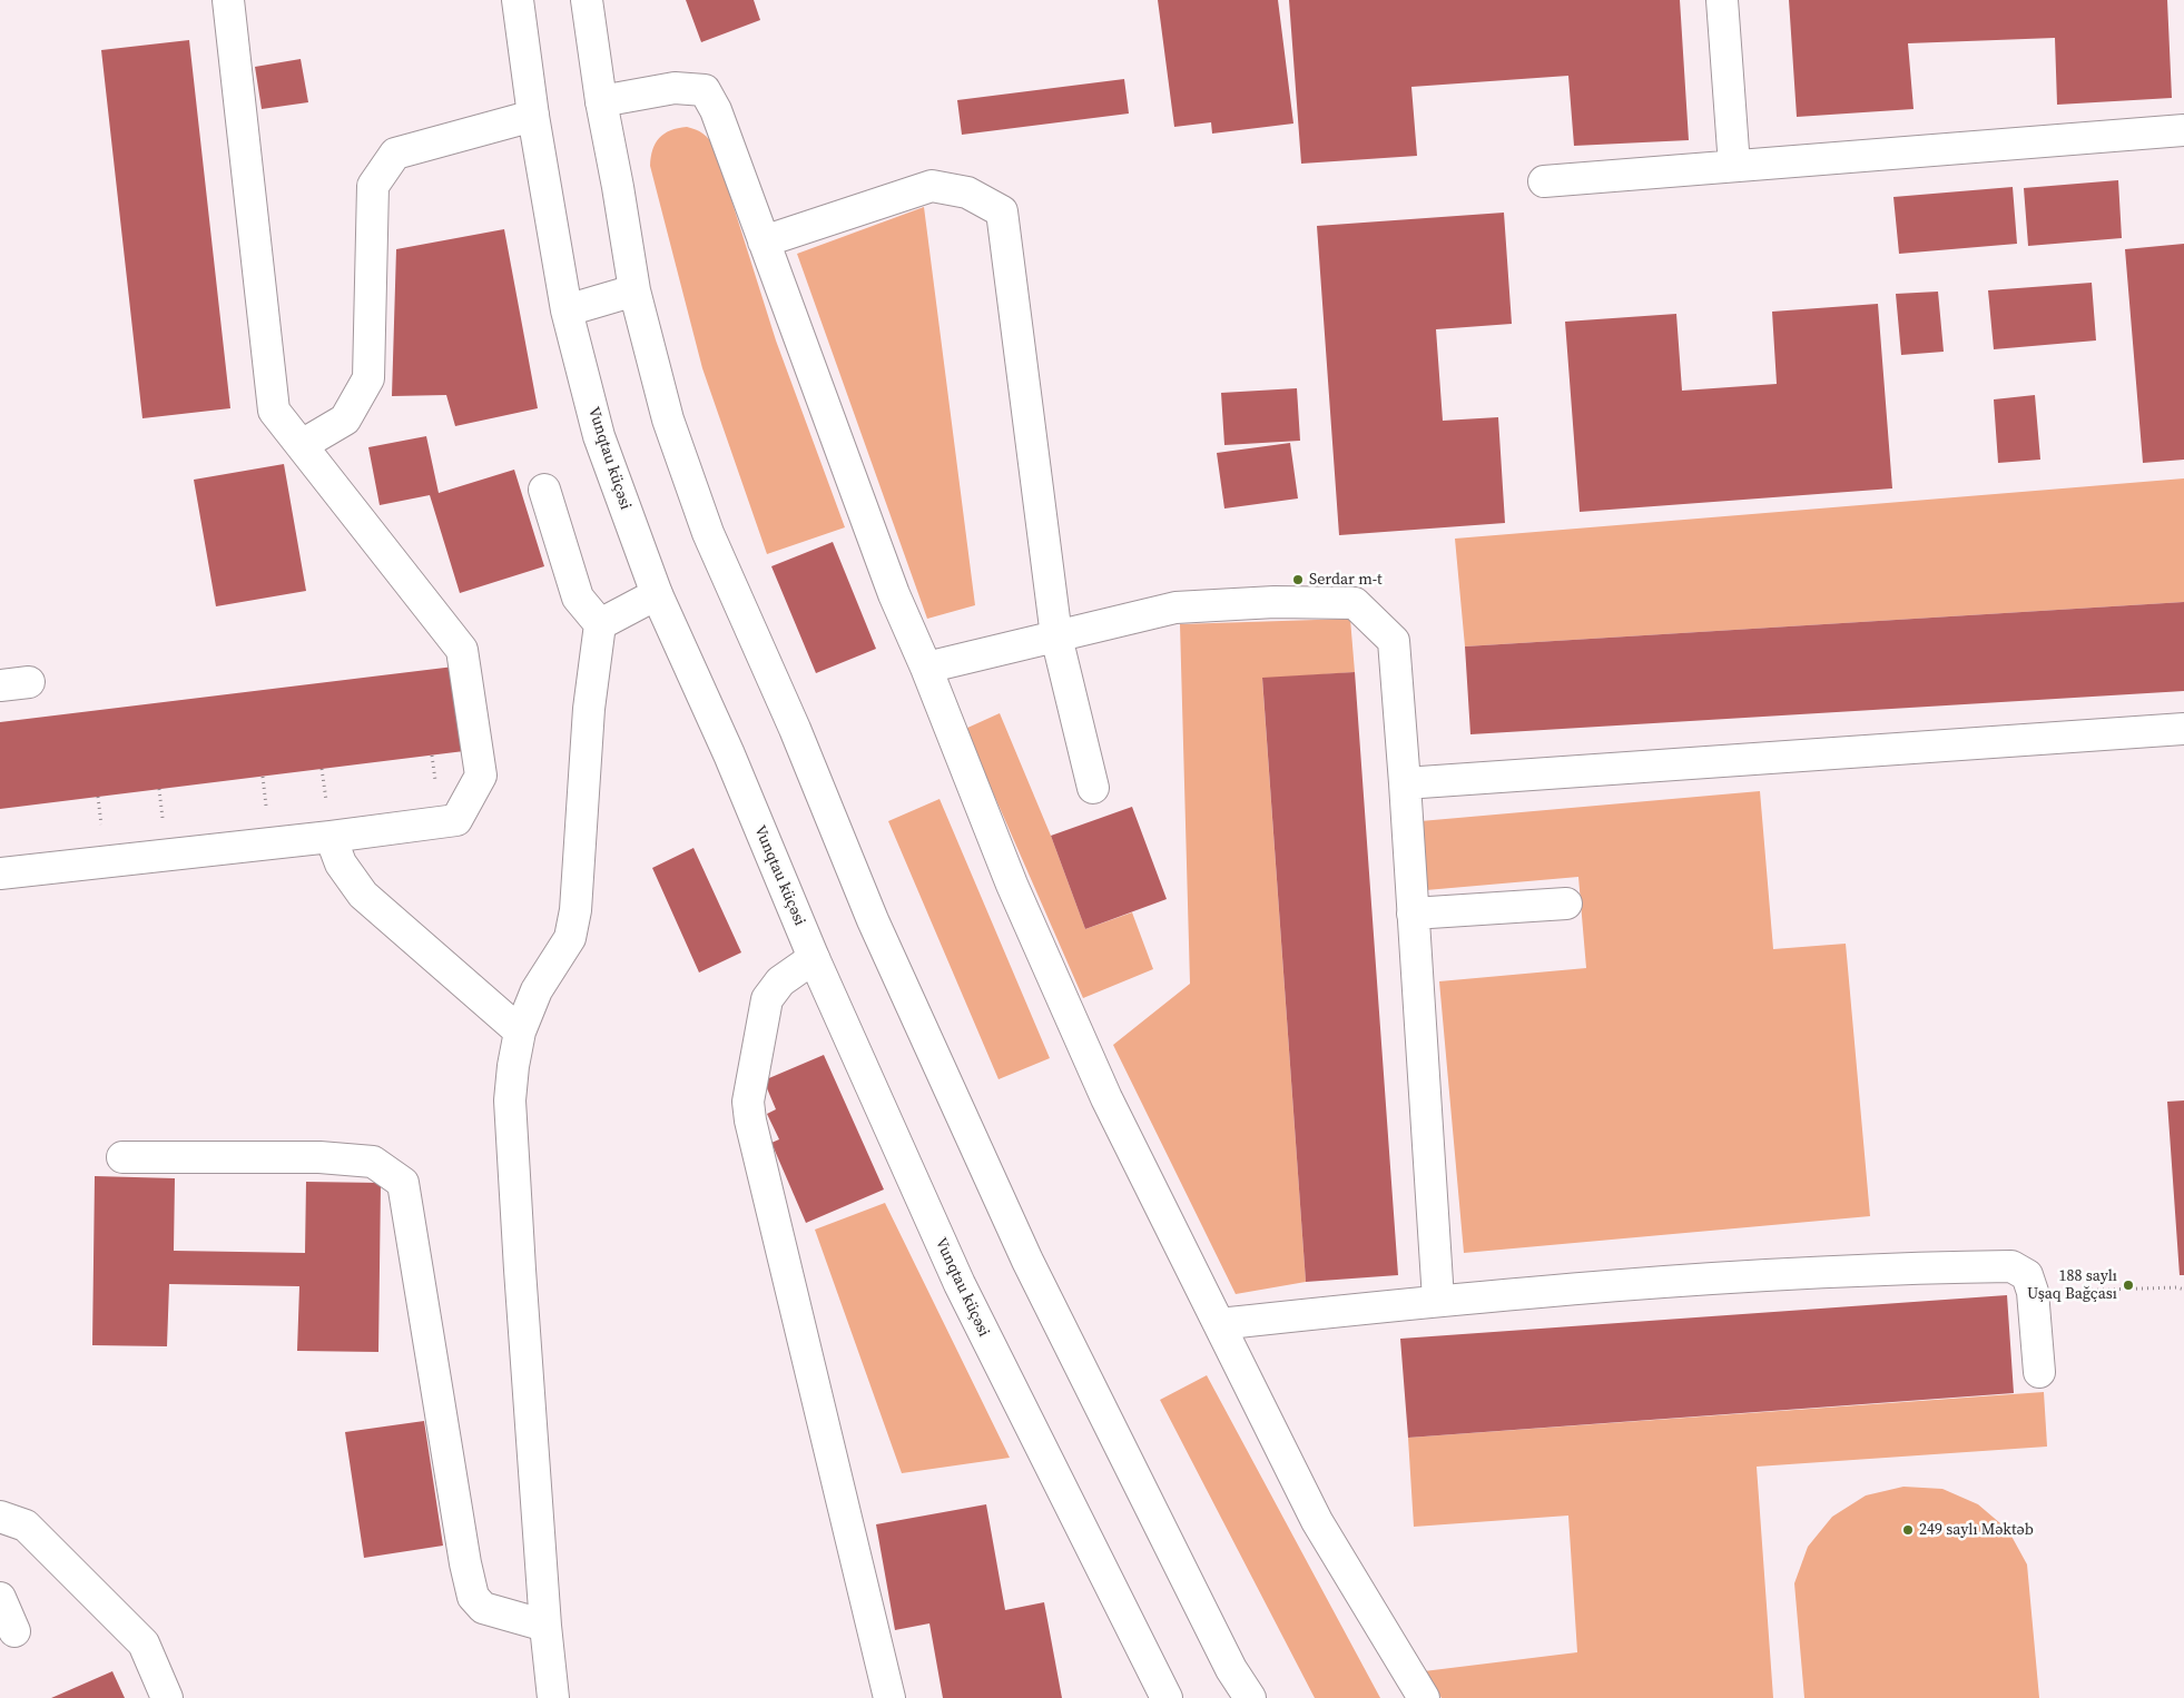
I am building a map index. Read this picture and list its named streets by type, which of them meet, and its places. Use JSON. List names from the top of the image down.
{
  "streets": {
    "main road": ["Vunqtau küçəsi"]
  },
  "places": ["Serdar m-t", "188 saylı Uşaq Bağçası", "249 saylı Məktəb"]
}
